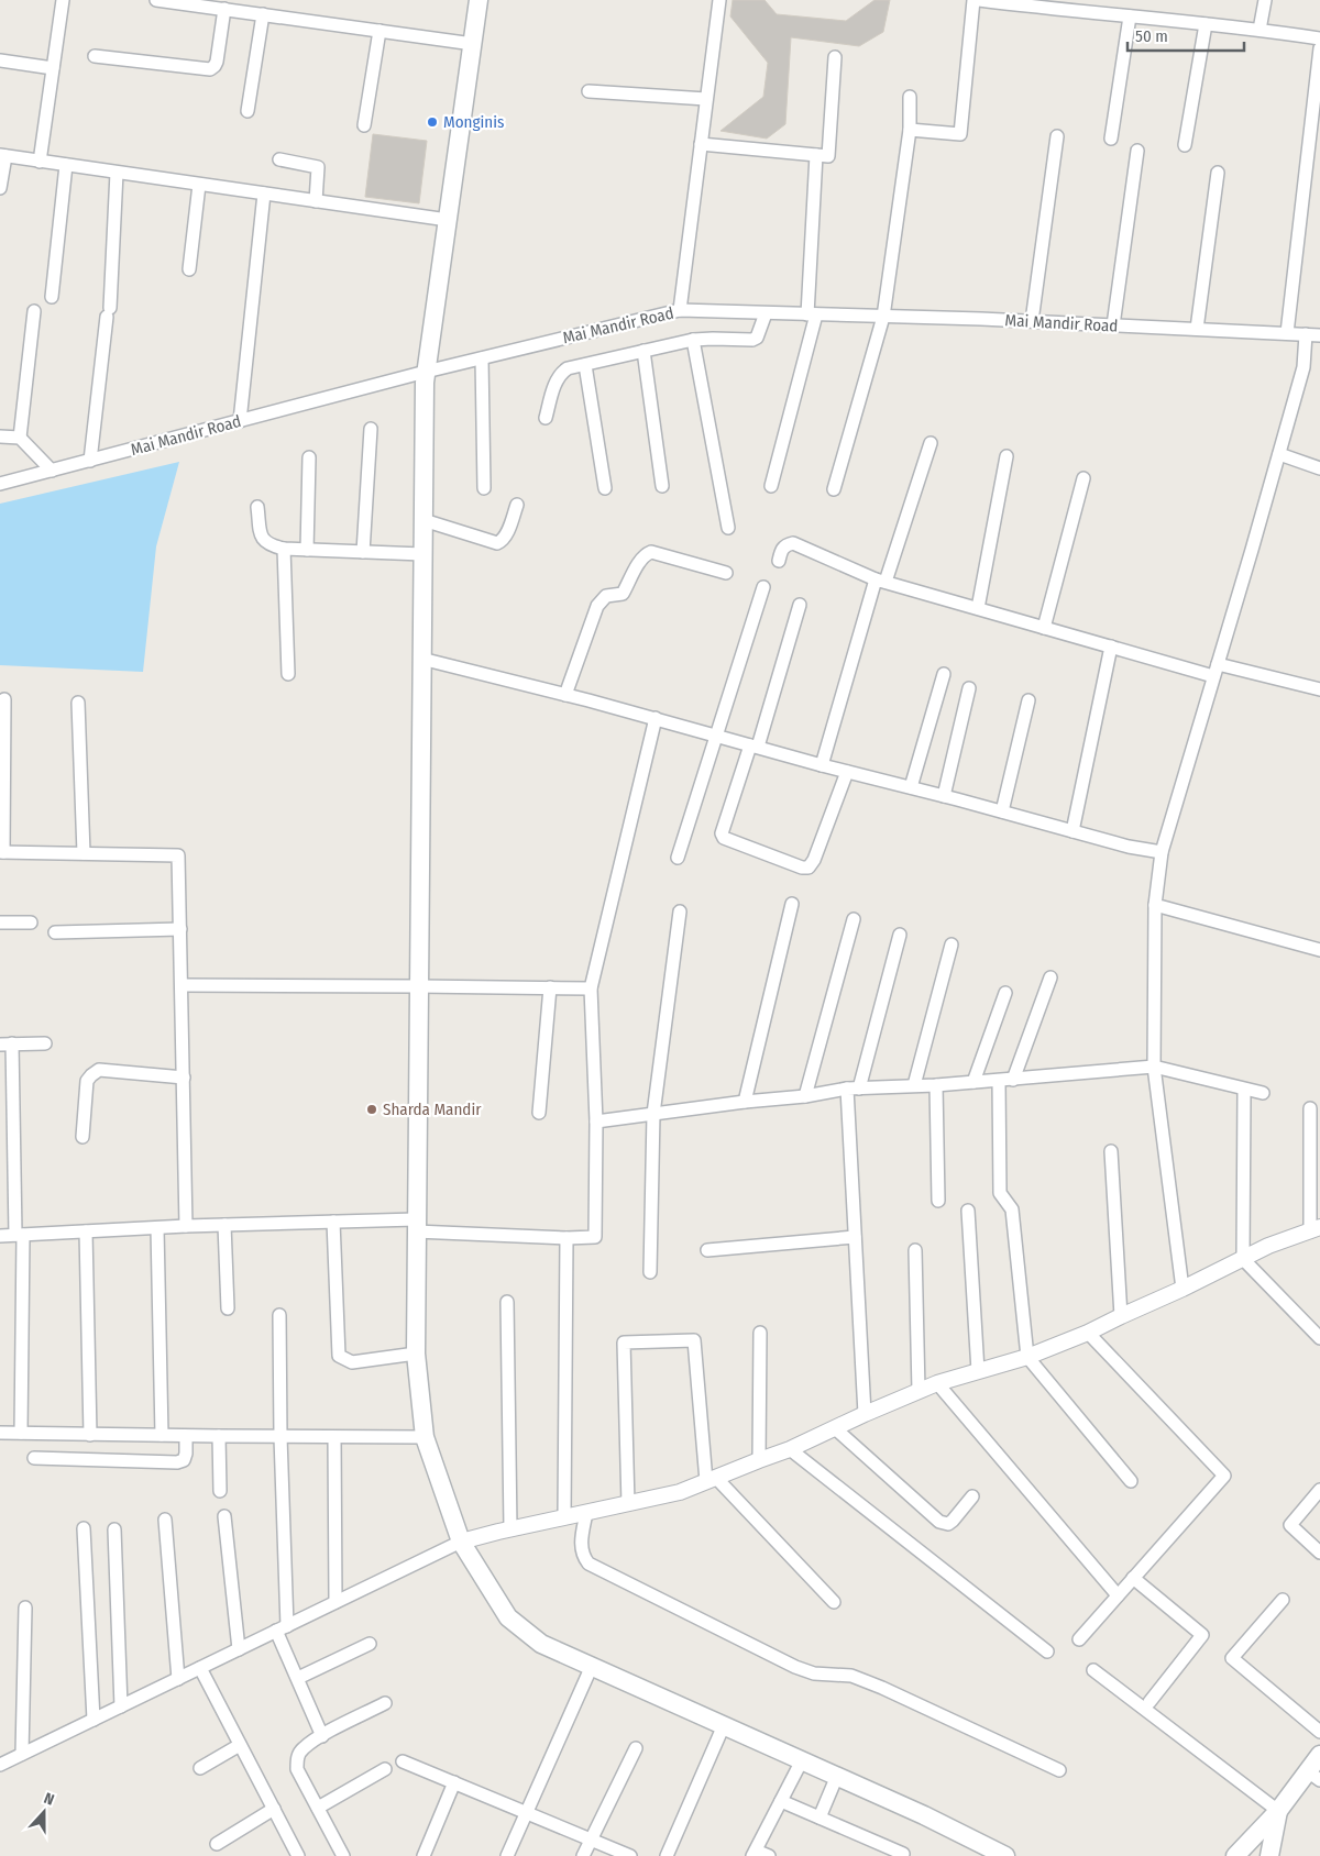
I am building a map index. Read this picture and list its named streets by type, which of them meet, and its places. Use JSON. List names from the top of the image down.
{
  "streets": {
    "street": ["Mai Mandir Road"]
  },
  "places": ["Monginis", "Sharda Mandir"],
  "scale_bar": "50 m",
  "north": "top"
}
